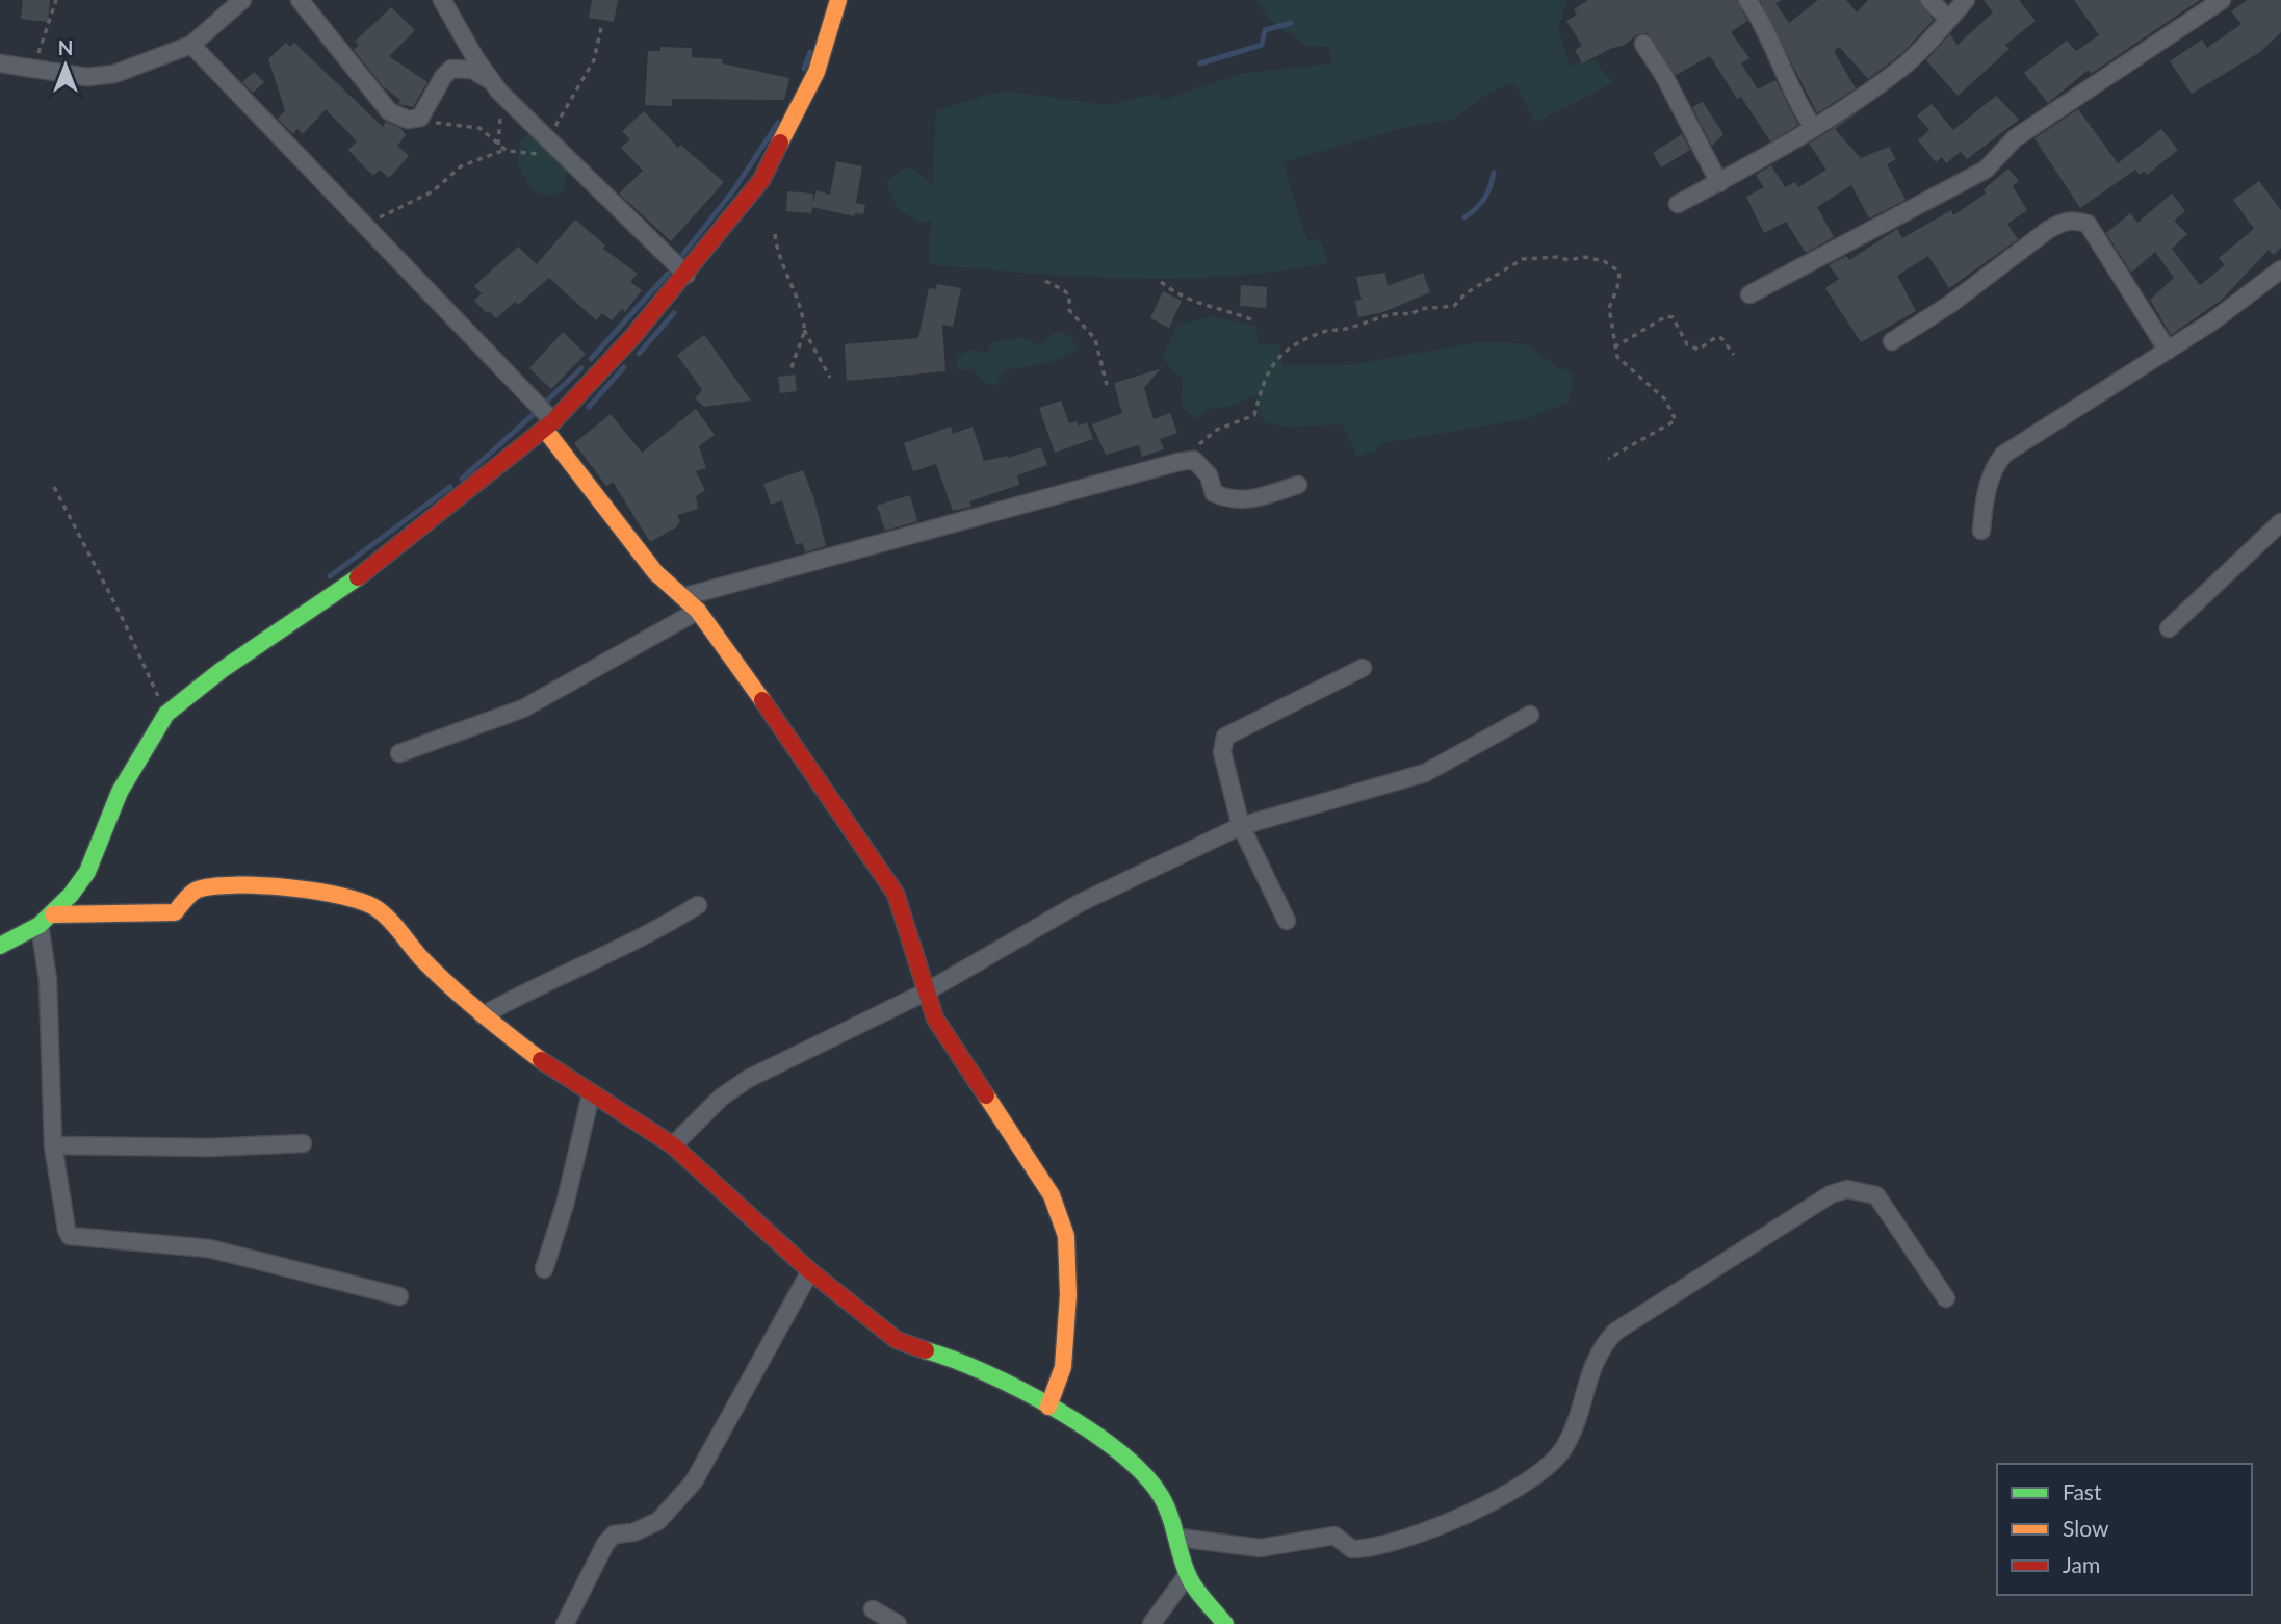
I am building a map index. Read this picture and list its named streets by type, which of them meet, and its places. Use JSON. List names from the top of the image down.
{
  "legend": ["Fast", "Slow", "Jam"],
  "north": "top"
}
